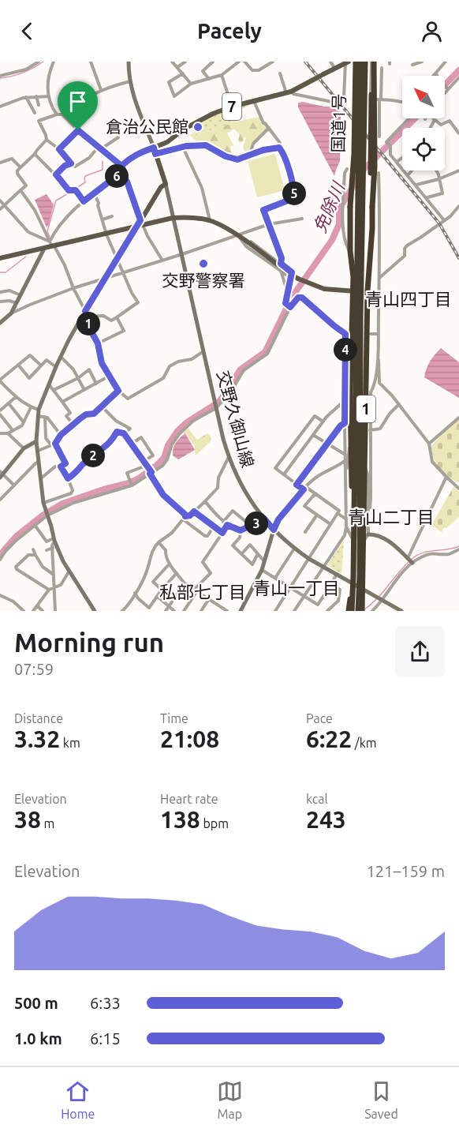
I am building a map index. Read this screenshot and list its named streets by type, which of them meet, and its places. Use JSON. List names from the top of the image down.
{
  "streets": {
    "highway": ["1"],
    "main road": ["7"],
    "street": ["交野久御山線"]
  },
  "crossings": [
    ["1", "交野久御山線"]
  ],
  "districts": [
    "青山四丁目",
    "青山二丁目",
    "青山一丁目",
    "私部七丁目"
  ],
  "water": ["免除川"],
  "places": ["倉治公民館", "交野警察署"],
  "north": "top left",
  "page": {
    "header": "Pacely",
    "pins": [
      "6",
      "5",
      "1",
      "4",
      "2",
      "3"
    ],
    "heading": ["Morning run", "07:59"],
    "stats": [
      ["Distance", "3.32 km"],
      ["Time", "21:08"],
      ["Pace", "6:22 /km"],
      ["Elevation", "38 m"],
      ["Heart rate", "138 bpm"],
      ["kcal", "243"]
    ],
    "chart": ["Elevation", "121–159 m"],
    "list": [
      {
        "name": "500 m",
        "note": "6:33"
      },
      {
        "name": "1.0 km",
        "note": "6:15"
      }
    ],
    "tabs": ["Home", "Map", "Saved"]
  }
}
